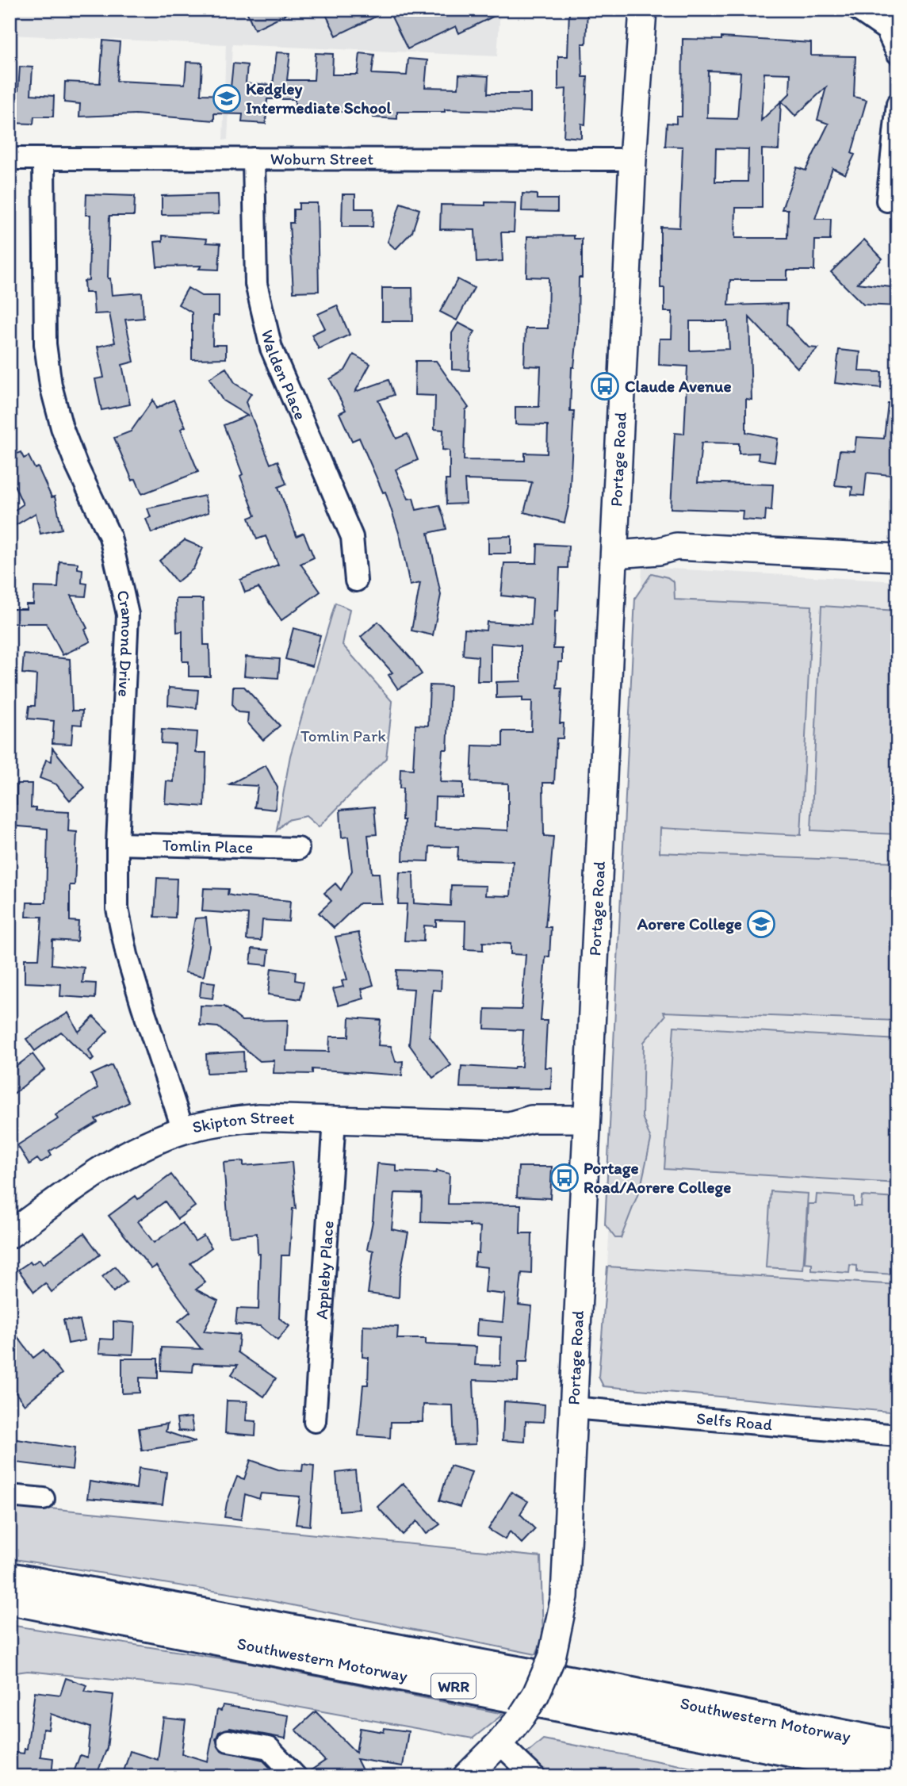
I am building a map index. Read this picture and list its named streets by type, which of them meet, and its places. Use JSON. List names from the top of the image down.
{
  "streets": {
    "highway": ["Southwestern Motorway", "WRR"],
    "main road": ["Portage Road", "Skipton Street"],
    "street": [
      "Woburn Street",
      "Walden Place",
      "Cramond Drive",
      "Tomlin Place",
      "Appleby Place",
      "Selfs Road"
    ]
  },
  "crossings": [
    ["Woburn Street", "Walden Place"],
    ["Woburn Street", "Portage Road"],
    ["Woburn Street", "Cramond Drive"],
    ["Portage Road", "Skipton Street"],
    ["Portage Road", "Selfs Road"],
    ["Cramond Drive", "Tomlin Place"],
    ["Cramond Drive", "Skipton Street"],
    ["Skipton Street", "Appleby Place"]
  ],
  "parks": ["Tomlin Park"],
  "places": {
    "school or university": ["Kedgley Intermediate School", "Aorere College"],
    "bus stop": ["Claude Avenue", "Portage Road/Aorere College"]
  }
}
